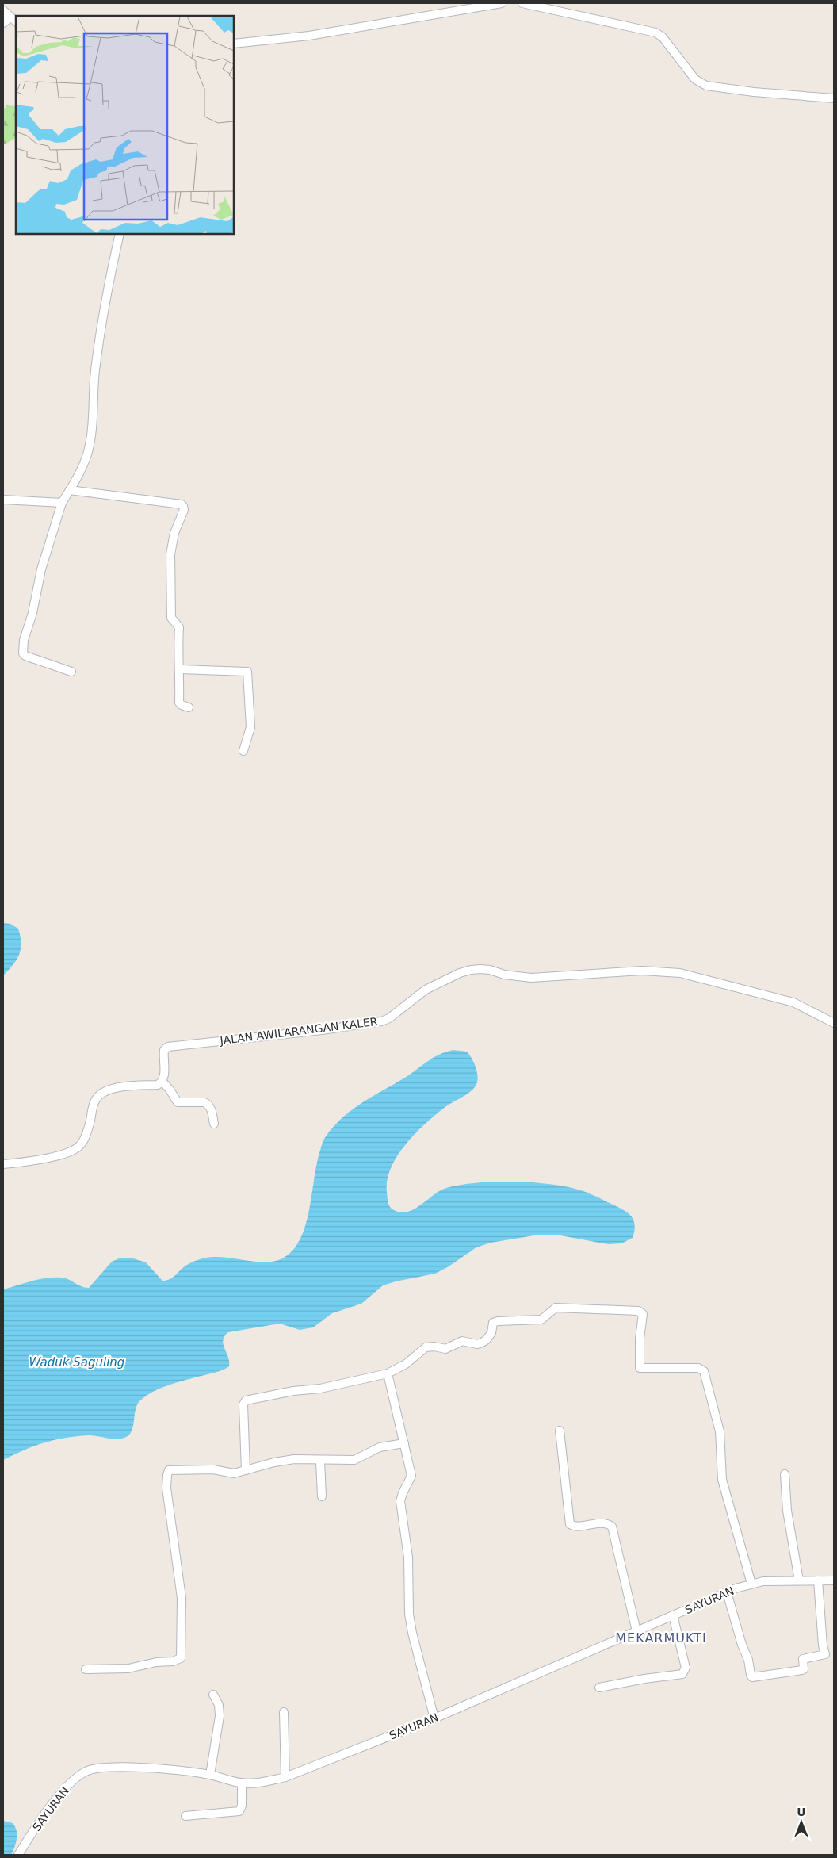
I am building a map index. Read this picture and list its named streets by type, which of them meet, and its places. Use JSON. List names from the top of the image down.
{
  "streets": {
    "street": ["JALAN AWILARANGAN KALER", "SAYURAN"]
  },
  "districts": ["MEKARMUKTI"],
  "water": ["Waduk Saguling"],
  "north": "top"
}
